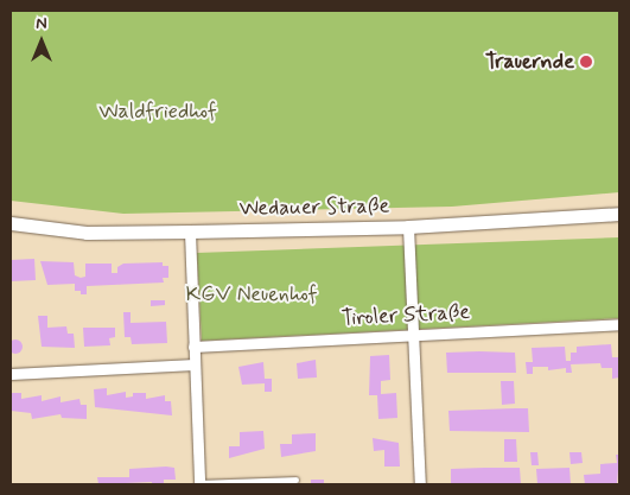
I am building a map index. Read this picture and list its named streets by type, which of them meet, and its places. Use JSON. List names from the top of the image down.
{
  "streets": {
    "street": ["Wedauer Straße", "Tiroler Straße"]
  },
  "parks": ["Waldfriedhof", "KGV Neuenhof"],
  "places": ["Trauernde"],
  "north": "top"
}
